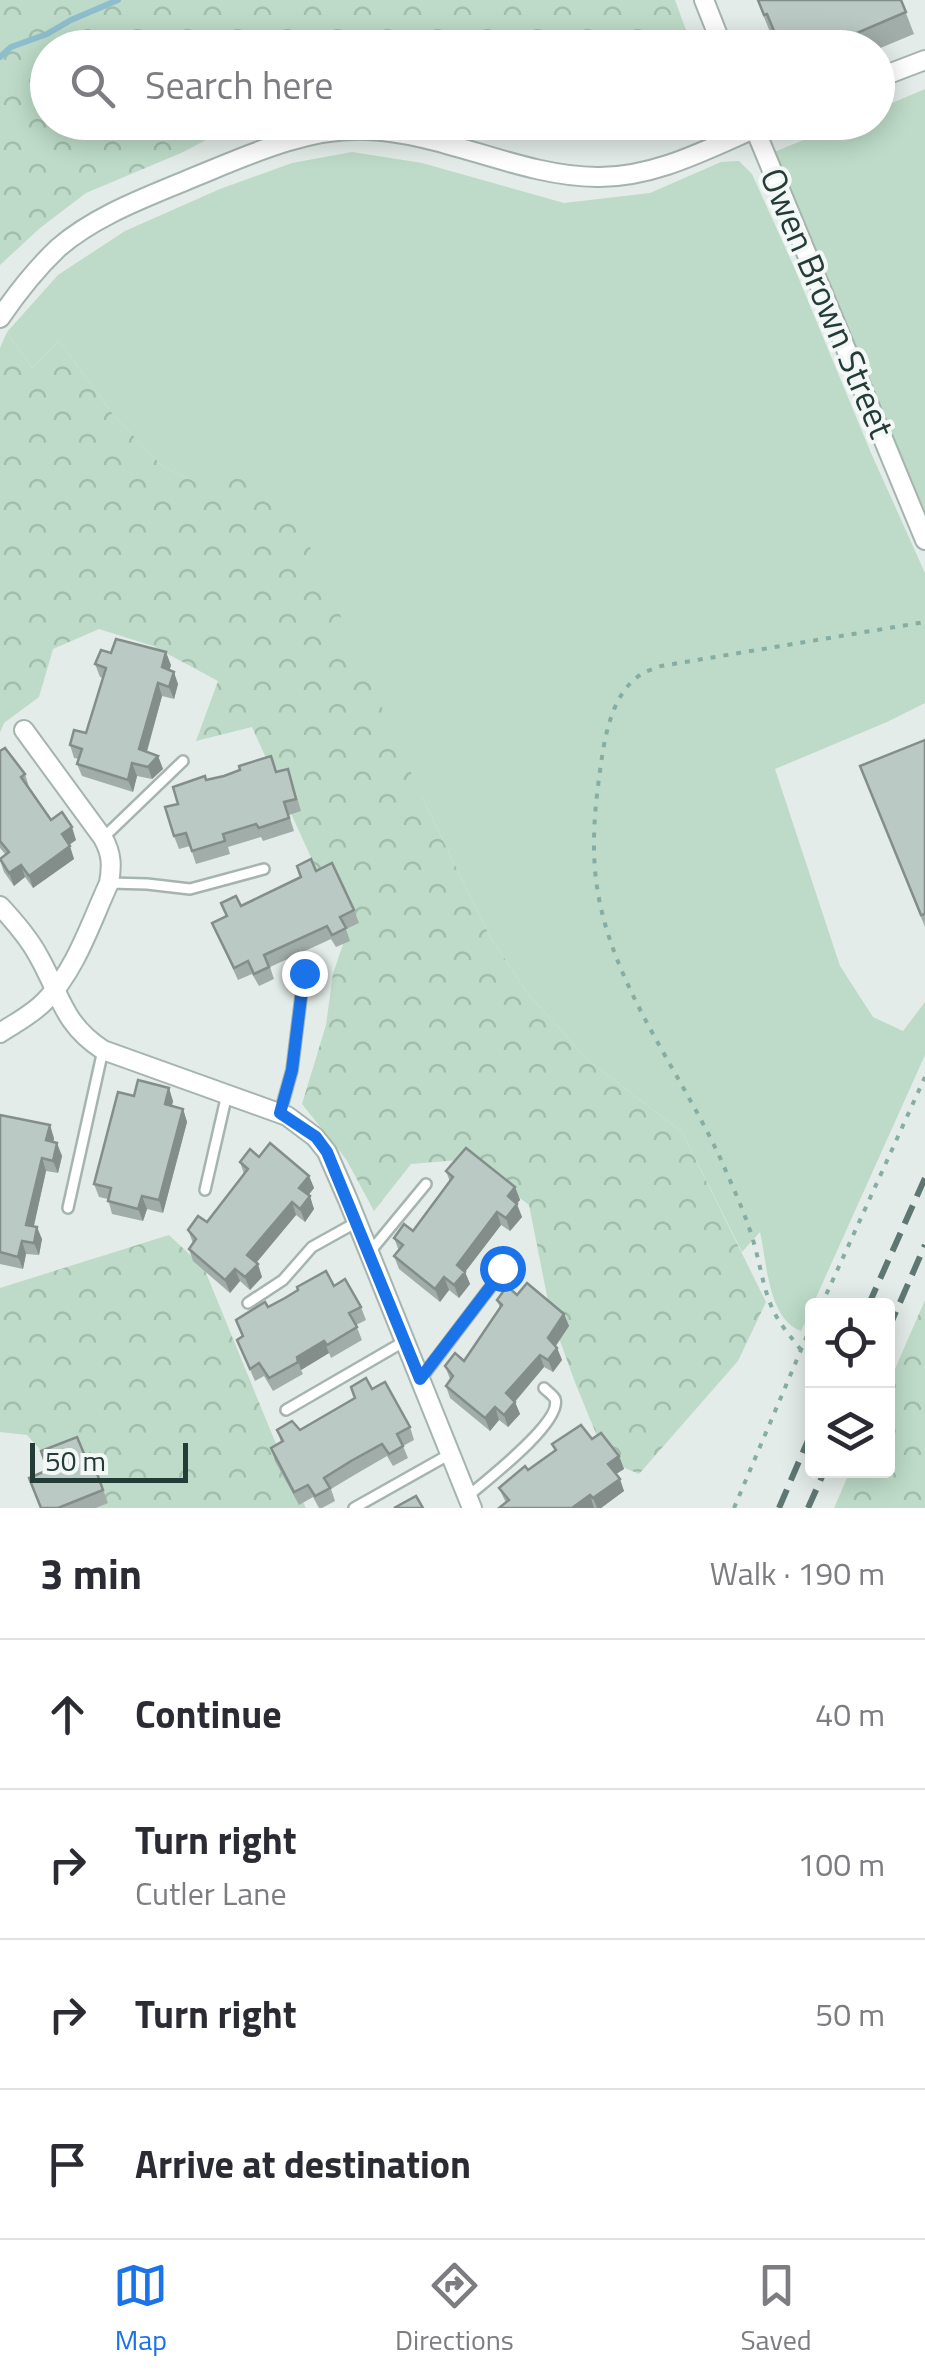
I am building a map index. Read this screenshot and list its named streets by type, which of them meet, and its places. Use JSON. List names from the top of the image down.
{
  "streets": {
    "street": ["Owen Brown Street"]
  },
  "scale_bar": "50 m",
  "page": {
    "search": "Search here",
    "scale": "50 m",
    "heading": ["3 min", "Walk · 190 m"],
    "list": [
      ["Continue", "40 m"],
      ["Turn right", "Cutler Lane", "100 m"],
      ["Turn right", "50 m"],
      "Arrive at destination"
    ],
    "nav": ["Map", "Directions", "Saved"]
  }
}
